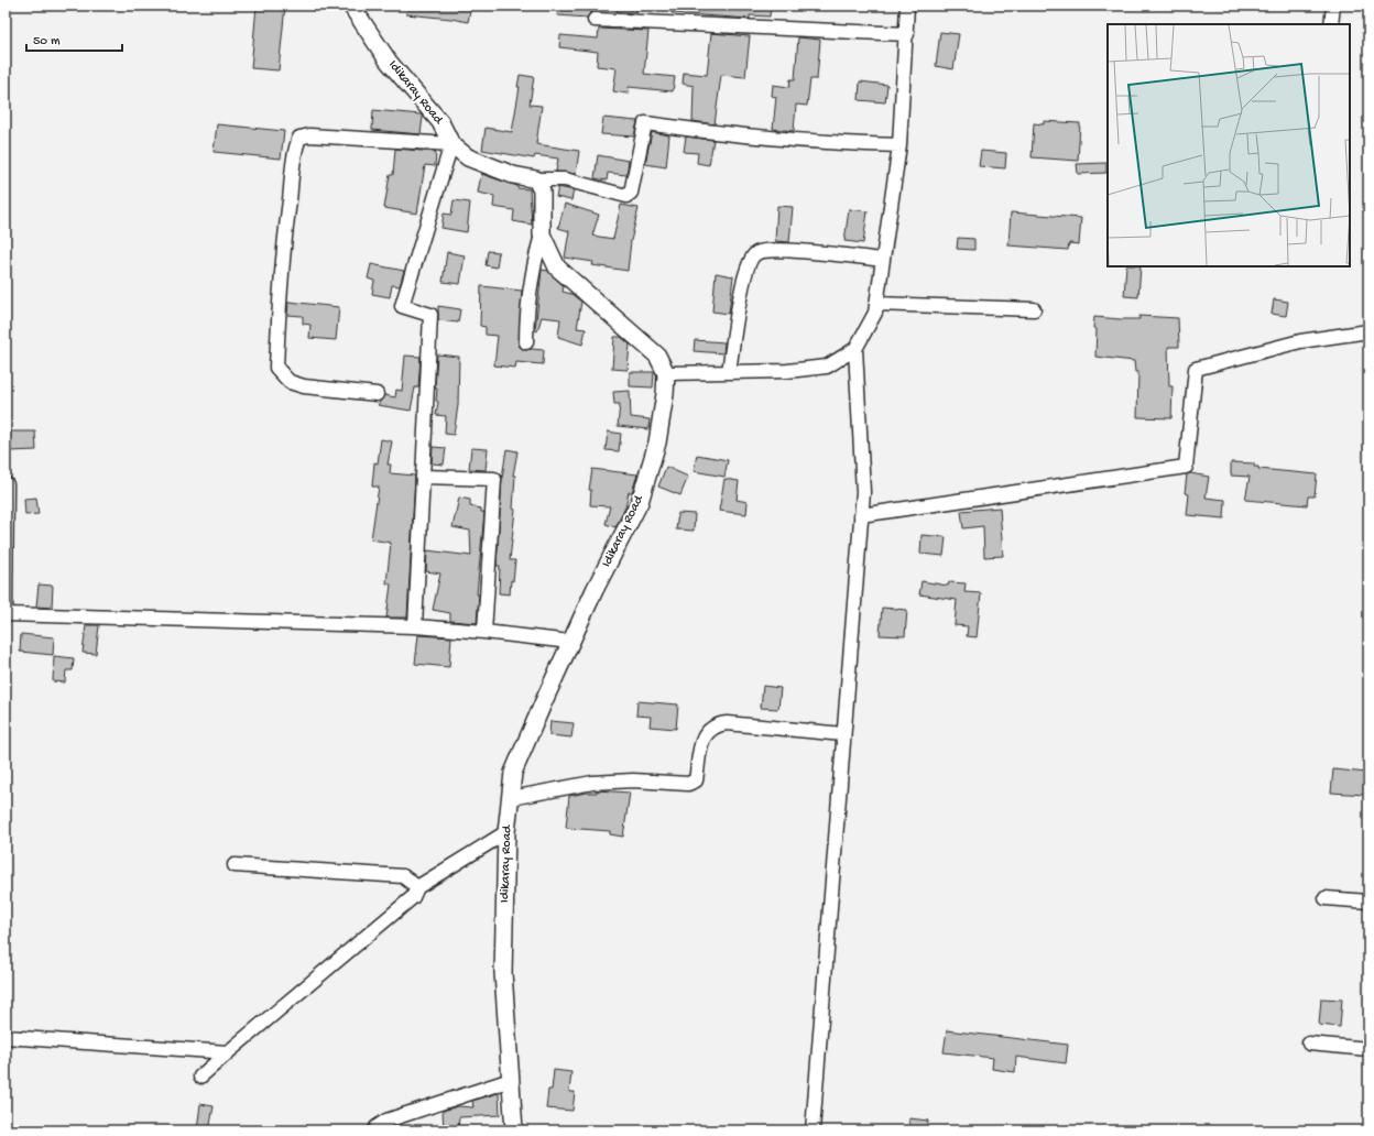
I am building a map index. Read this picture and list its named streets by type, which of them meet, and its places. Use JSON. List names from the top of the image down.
{
  "streets": {
    "street": ["Idikaray Road"]
  },
  "scale_bar": "50 m"
}
